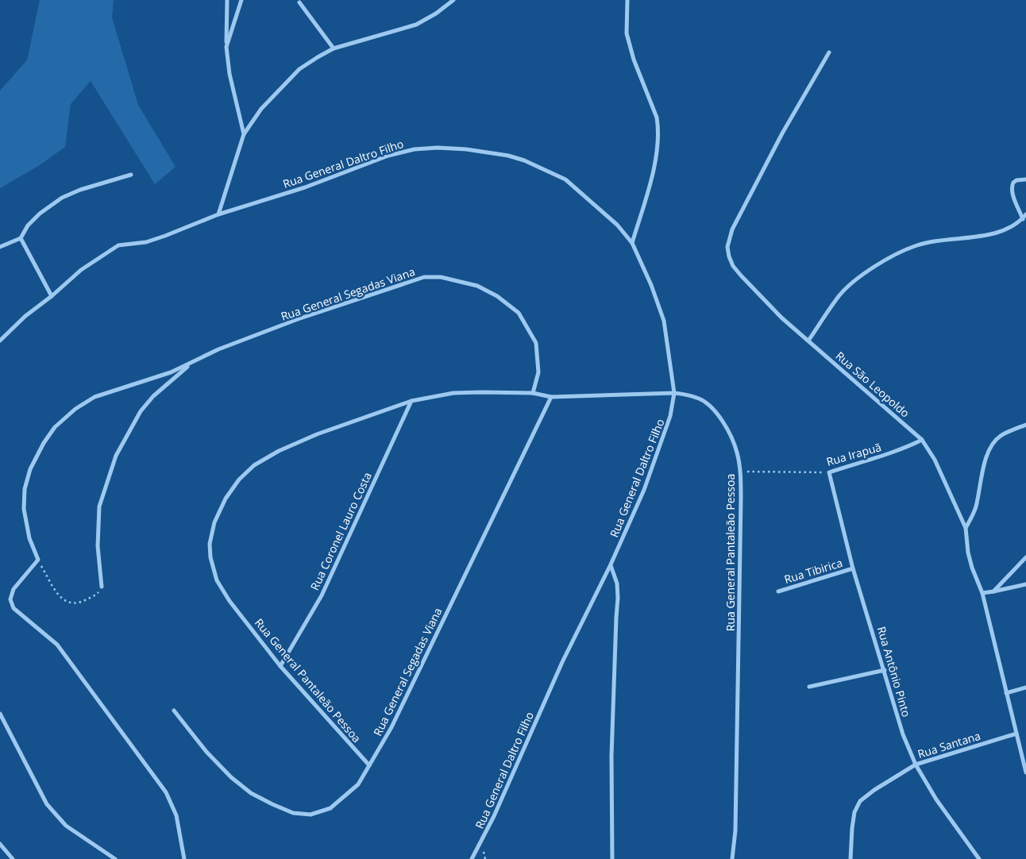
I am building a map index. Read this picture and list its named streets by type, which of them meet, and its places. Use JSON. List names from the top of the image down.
{
  "streets": {
    "street": [
      "Rua General Daltro Filho",
      "Rua General Segadas Viana",
      "Rua São Leopoldo",
      "Rua Irapuã",
      "Rua Coronel Lauro Costa",
      "Rua General Pantaleão Pessoa",
      "Rua Tibirica",
      "Rua Antônio Pinto",
      "Rua Santana"
    ]
  },
  "crossings": [
    ["Rua General Daltro Filho", "Rua General Pantaleão Pessoa"],
    ["Rua General Segadas Viana", "Rua General Pantaleão Pessoa"],
    ["Rua São Leopoldo", "Rua Irapuã"],
    ["Rua São Leopoldo", "Rua Santana"],
    ["Rua Irapuã", "Rua General Pantaleão Pessoa"],
    ["Rua Irapuã", "Rua Antônio Pinto"],
    ["Rua Coronel Lauro Costa", "Rua General Pantaleão Pessoa"],
    ["Rua Tibirica", "Rua Antônio Pinto"],
    ["Rua Antônio Pinto", "Rua Santana"]
  ]
}
